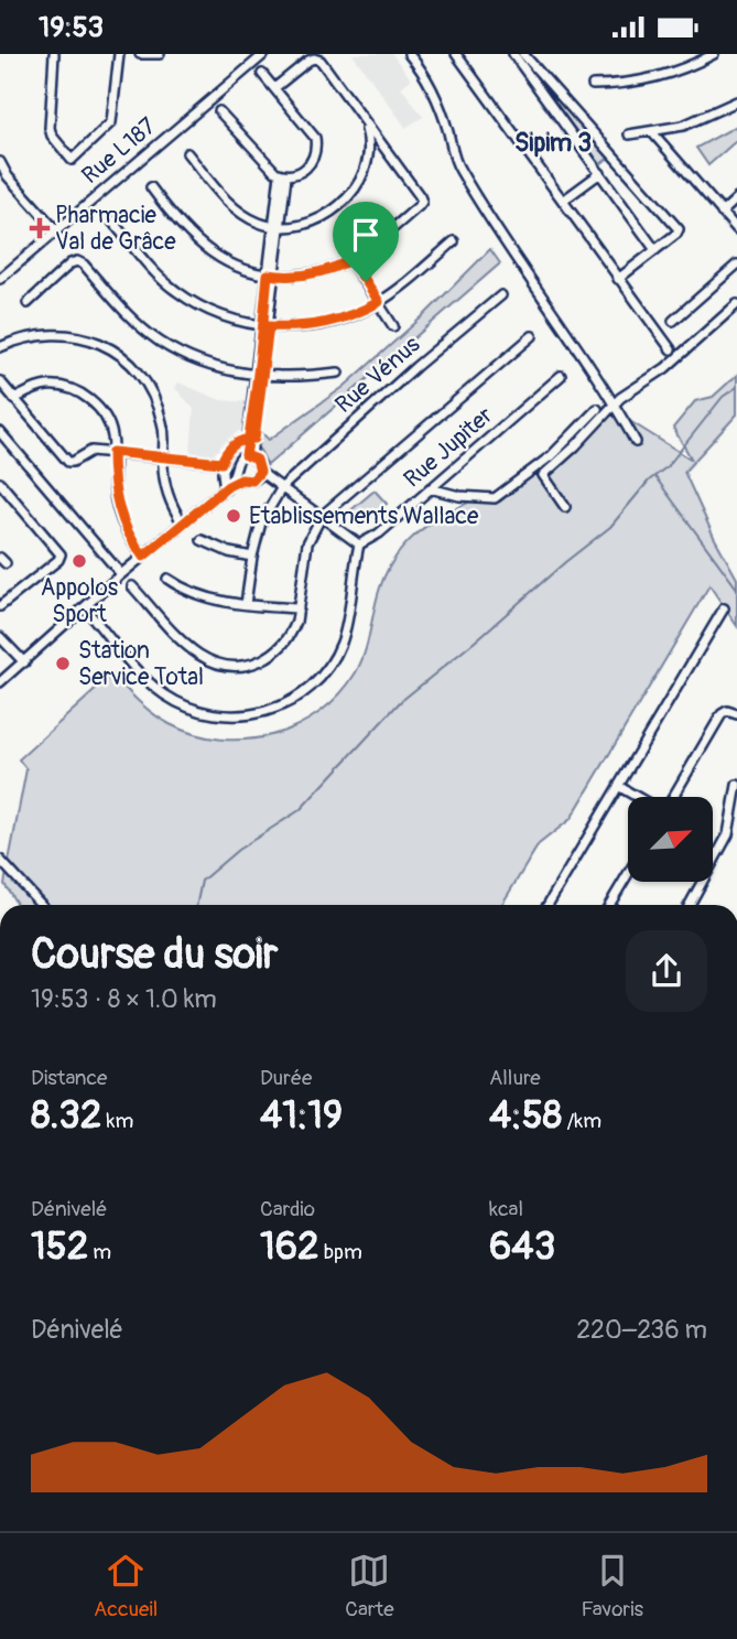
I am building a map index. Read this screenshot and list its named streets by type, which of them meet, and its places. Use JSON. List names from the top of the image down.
{
  "streets": {
    "street": ["Rue L187", "Rue Vénus", "Rue Jupiter"]
  },
  "districts": ["Sipim 3"],
  "places": {
    "health": ["Pharmacie Val de Grâce"],
    "other": ["Etablissements Wallace", "Appolos Sport", "Station Service Total"]
  },
  "north": "top right",
  "page": {
    "status": "19:53",
    "heading": ["Course du soir", "19:53 · 8 × 1.0 km"],
    "stats": [
      ["Distance", "8.32 km"],
      ["Durée", "41:19"],
      ["Allure", "4:58 /km"],
      ["Dénivelé", "152 m"],
      ["Cardio", "162 bpm"],
      ["kcal", "643"]
    ],
    "chart": ["Dénivelé", "220–236 m"],
    "tabs": ["Accueil", "Carte", "Favoris"]
  }
}
